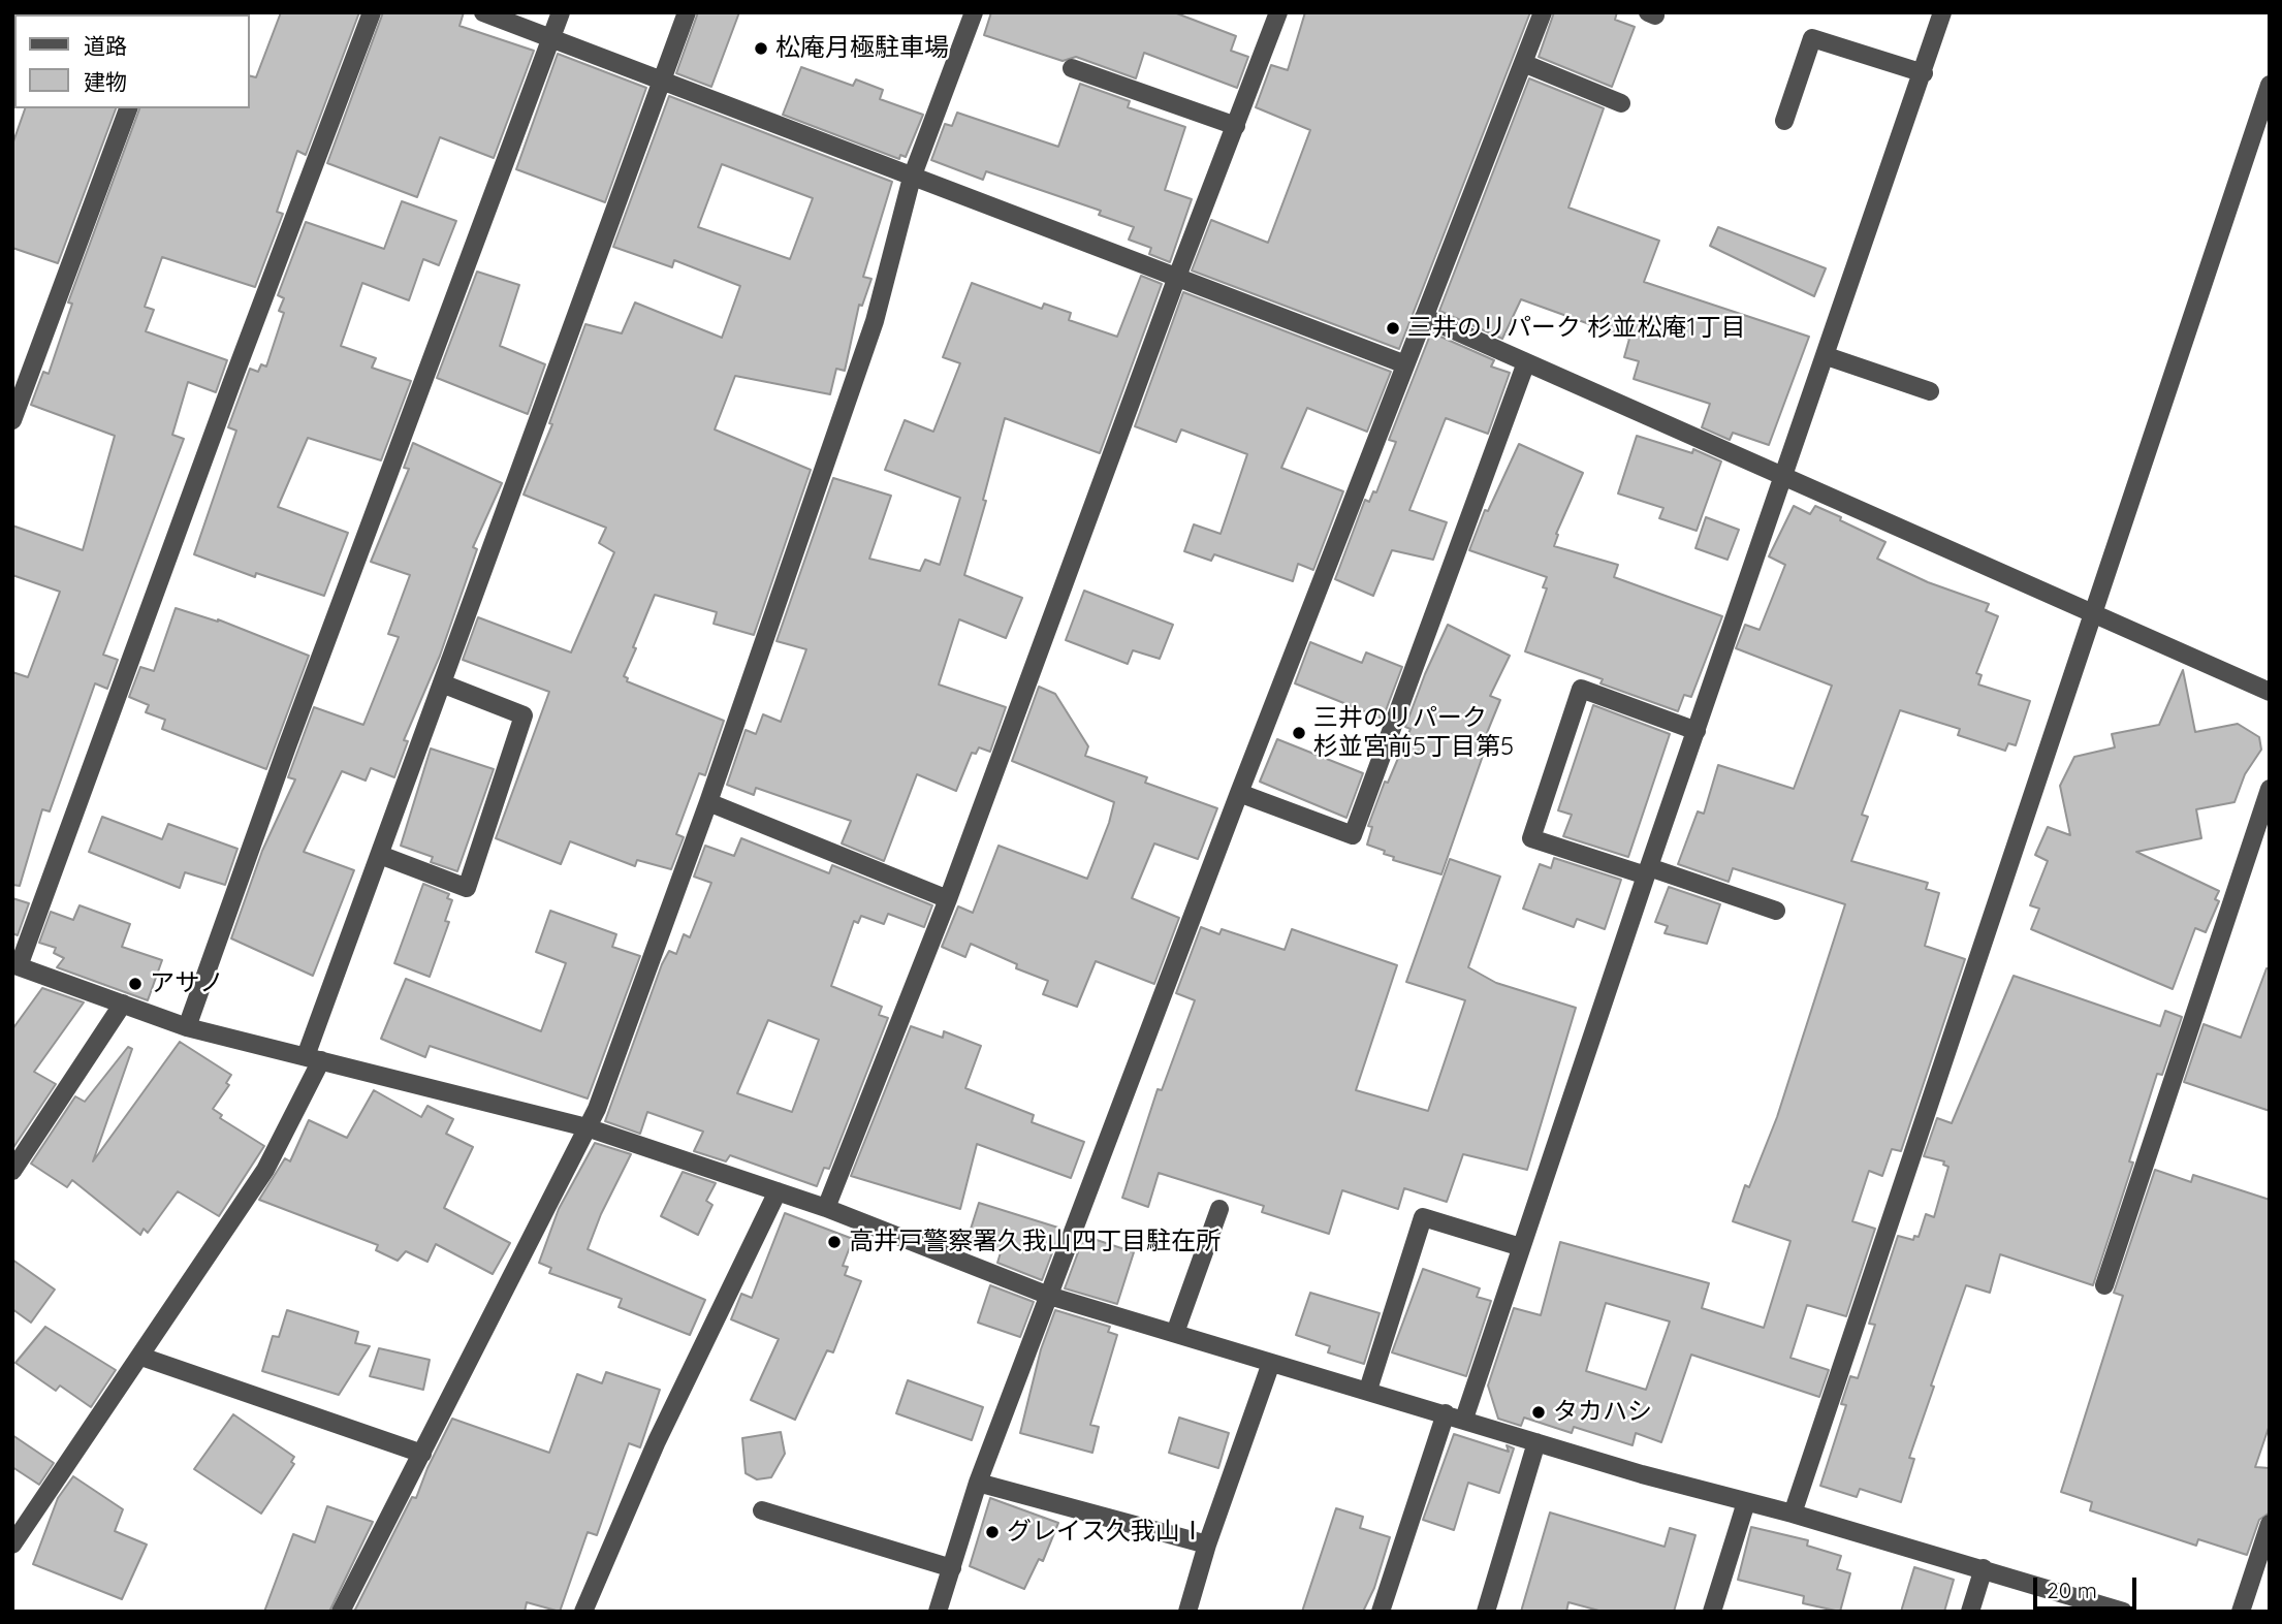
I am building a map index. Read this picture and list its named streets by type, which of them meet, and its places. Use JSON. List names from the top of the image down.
{
  "places": [
    "松庵月極駐車場",
    "三井のリパーク 杉並松庵1丁目",
    "三井のリパーク 杉並宮前5丁目第5",
    "アサノ",
    "高井戸警察署久我山四丁目駐在所",
    "タカハシ",
    "グレイス久我山Ⅰ"
  ],
  "legend": ["道路", "建物"],
  "scale_bar": "20 m"
}
